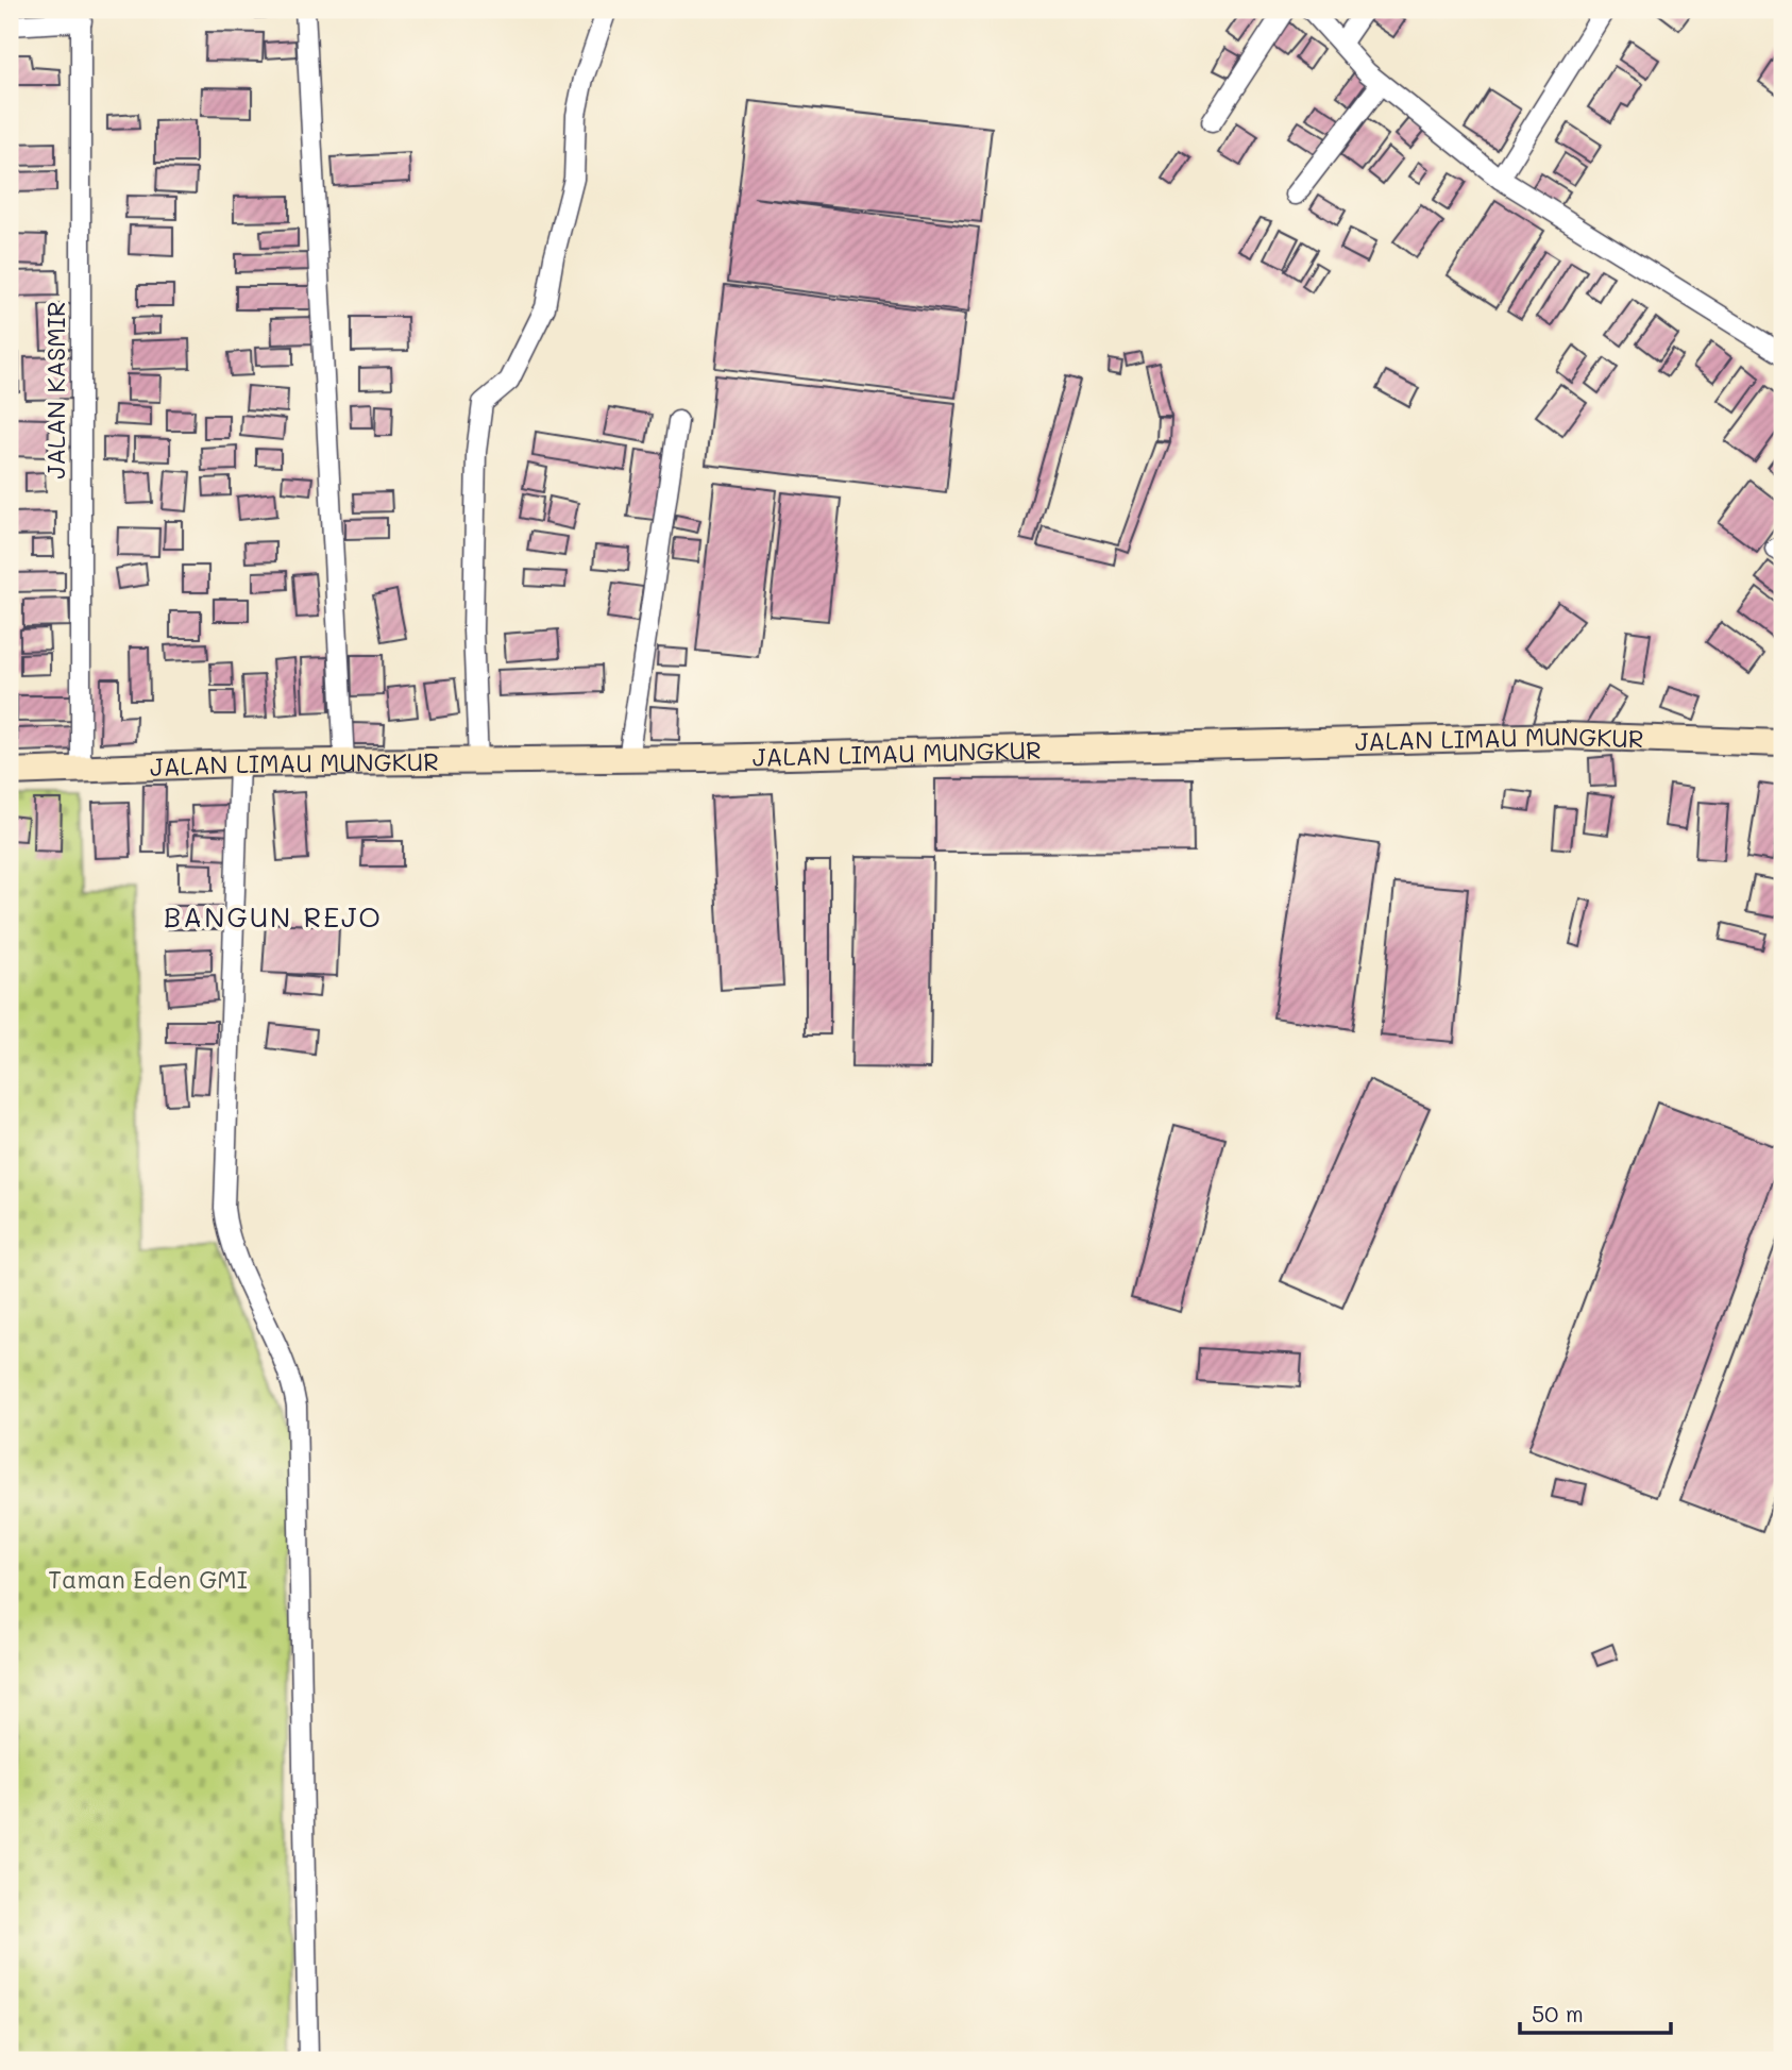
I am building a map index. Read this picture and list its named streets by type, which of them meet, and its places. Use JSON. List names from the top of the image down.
{
  "streets": {
    "street": ["JALAN KASMIR", "JALAN LIMAU MUNGKUR"]
  },
  "crossings": [
    ["JALAN KASMIR", "JALAN LIMAU MUNGKUR"]
  ],
  "districts": ["BANGUN REJO"],
  "parks": ["Taman Eden GMI"],
  "scale_bar": "50 m"
}
